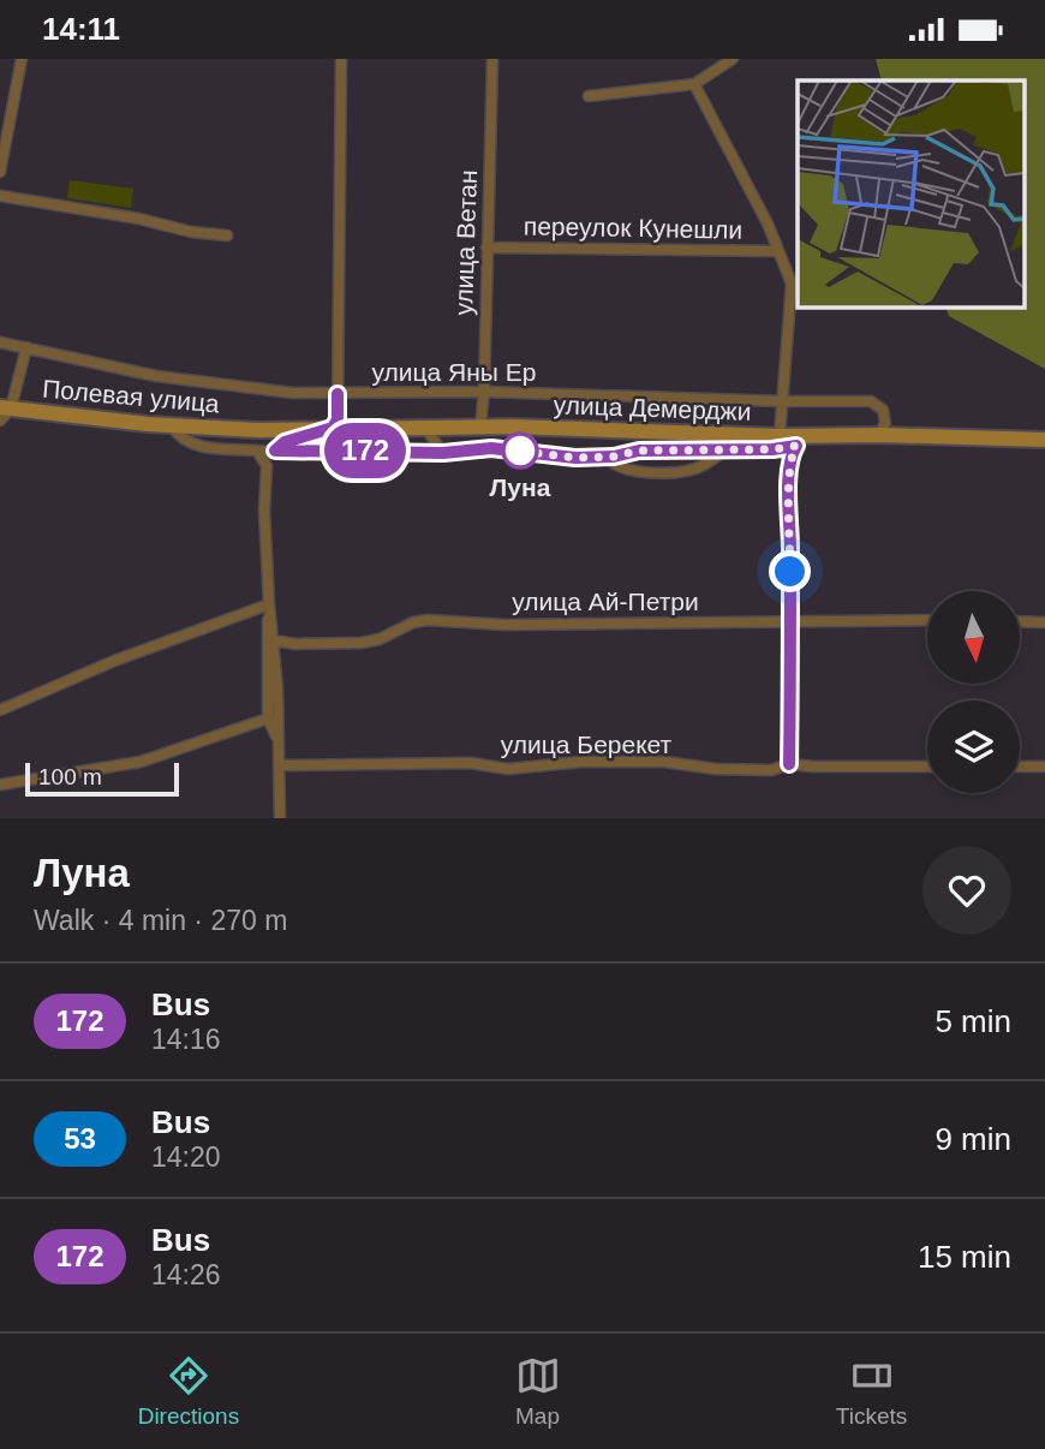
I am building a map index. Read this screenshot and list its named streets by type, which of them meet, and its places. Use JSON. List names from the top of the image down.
{
  "streets": {
    "main road": ["Полевая улица", "улица Демерджи"],
    "street": [
      "переулок Кунешли",
      "улица Ветан",
      "улица Яны Ер",
      "улица Ай-Петри",
      "улица Берекет"
    ]
  },
  "crossings": [
    ["переулок Кунешли", "улица Ветан"],
    ["улица Ветан", "улица Яны Ер"],
    ["улица Ветан", "улица Демерджи"],
    ["улица Яны Ер", "улица Демерджи"],
    ["Полевая улица", "улица Демерджи"]
  ],
  "places": ["Луна"],
  "lines": ["bus line 172"],
  "scale_bar": "100 m",
  "north": "bottom",
  "page": {
    "status": "14:11",
    "on_map": "172",
    "scale": "100 m",
    "heading": ["Луна", "Walk · 4 min · 270 m"],
    "list": [
      {
        "mark": "172",
        "name": "Bus",
        "note": "14:16",
        "value": "5 min"
      },
      {
        "mark": "53",
        "name": "Bus",
        "note": "14:20",
        "value": "9 min"
      },
      {
        "mark": "172",
        "name": "Bus",
        "note": "14:26",
        "value": "15 min"
      }
    ],
    "tabs": ["Directions", "Map", "Tickets"]
  }
}
